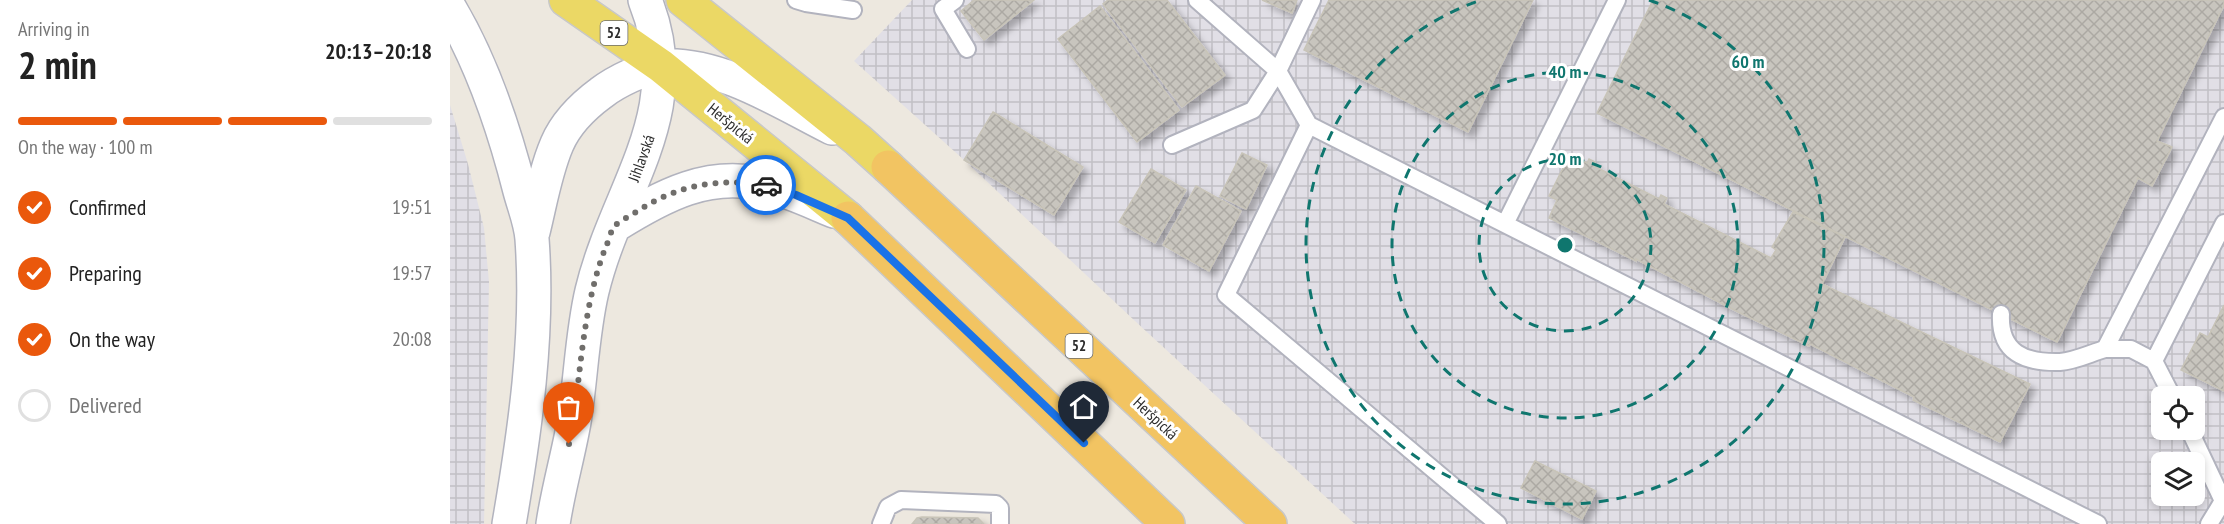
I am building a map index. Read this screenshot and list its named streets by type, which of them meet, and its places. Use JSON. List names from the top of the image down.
{
  "streets": {
    "highway": ["52", "Heršpická"],
    "main road": ["Jihlavská"]
  },
  "crossings": [
    ["Heršpická", "Jihlavská"]
  ],
  "page": {
    "heading": ["2 min", "Arriving in", "20:13–20:18"],
    "bar": "On the way · 100 m",
    "list": [
      ["Confirmed", "19:51"],
      ["Preparing", "19:57"],
      ["On the way", "20:08"],
      "Delivered"
    ]
  },
  "rings": ["60 m", "40 m", "20 m"]
}
